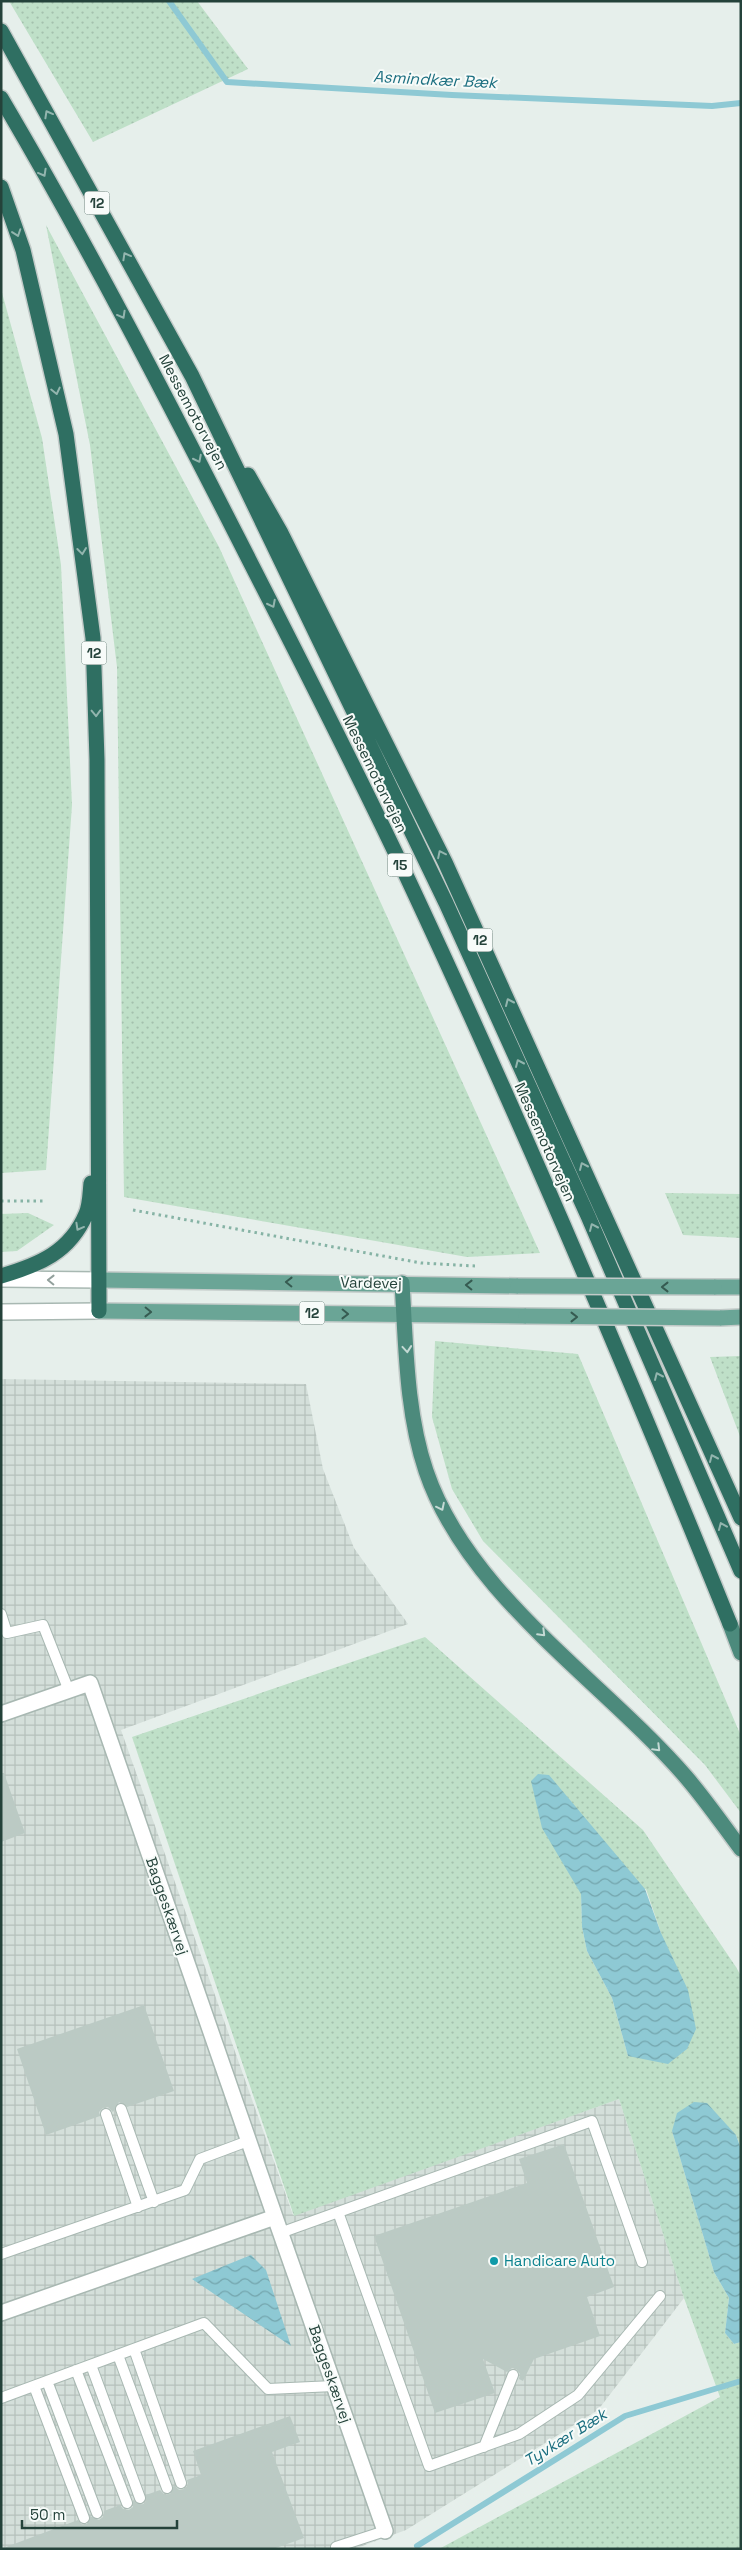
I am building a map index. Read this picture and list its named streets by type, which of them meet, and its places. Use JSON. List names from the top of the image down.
{
  "streets": {
    "highway": ["12", "Messemotorvejen", "15"],
    "main road": ["Vardevej"],
    "street": ["Baggeskærvej"]
  },
  "crossings": [
    ["12", "Messemotorvejen"],
    ["12", "Vardevej"]
  ],
  "water": ["Asmindkær Bæk", "Tyvkær Bæk"],
  "places": ["Handicare Auto"],
  "scale_bar": "50 m"
}
